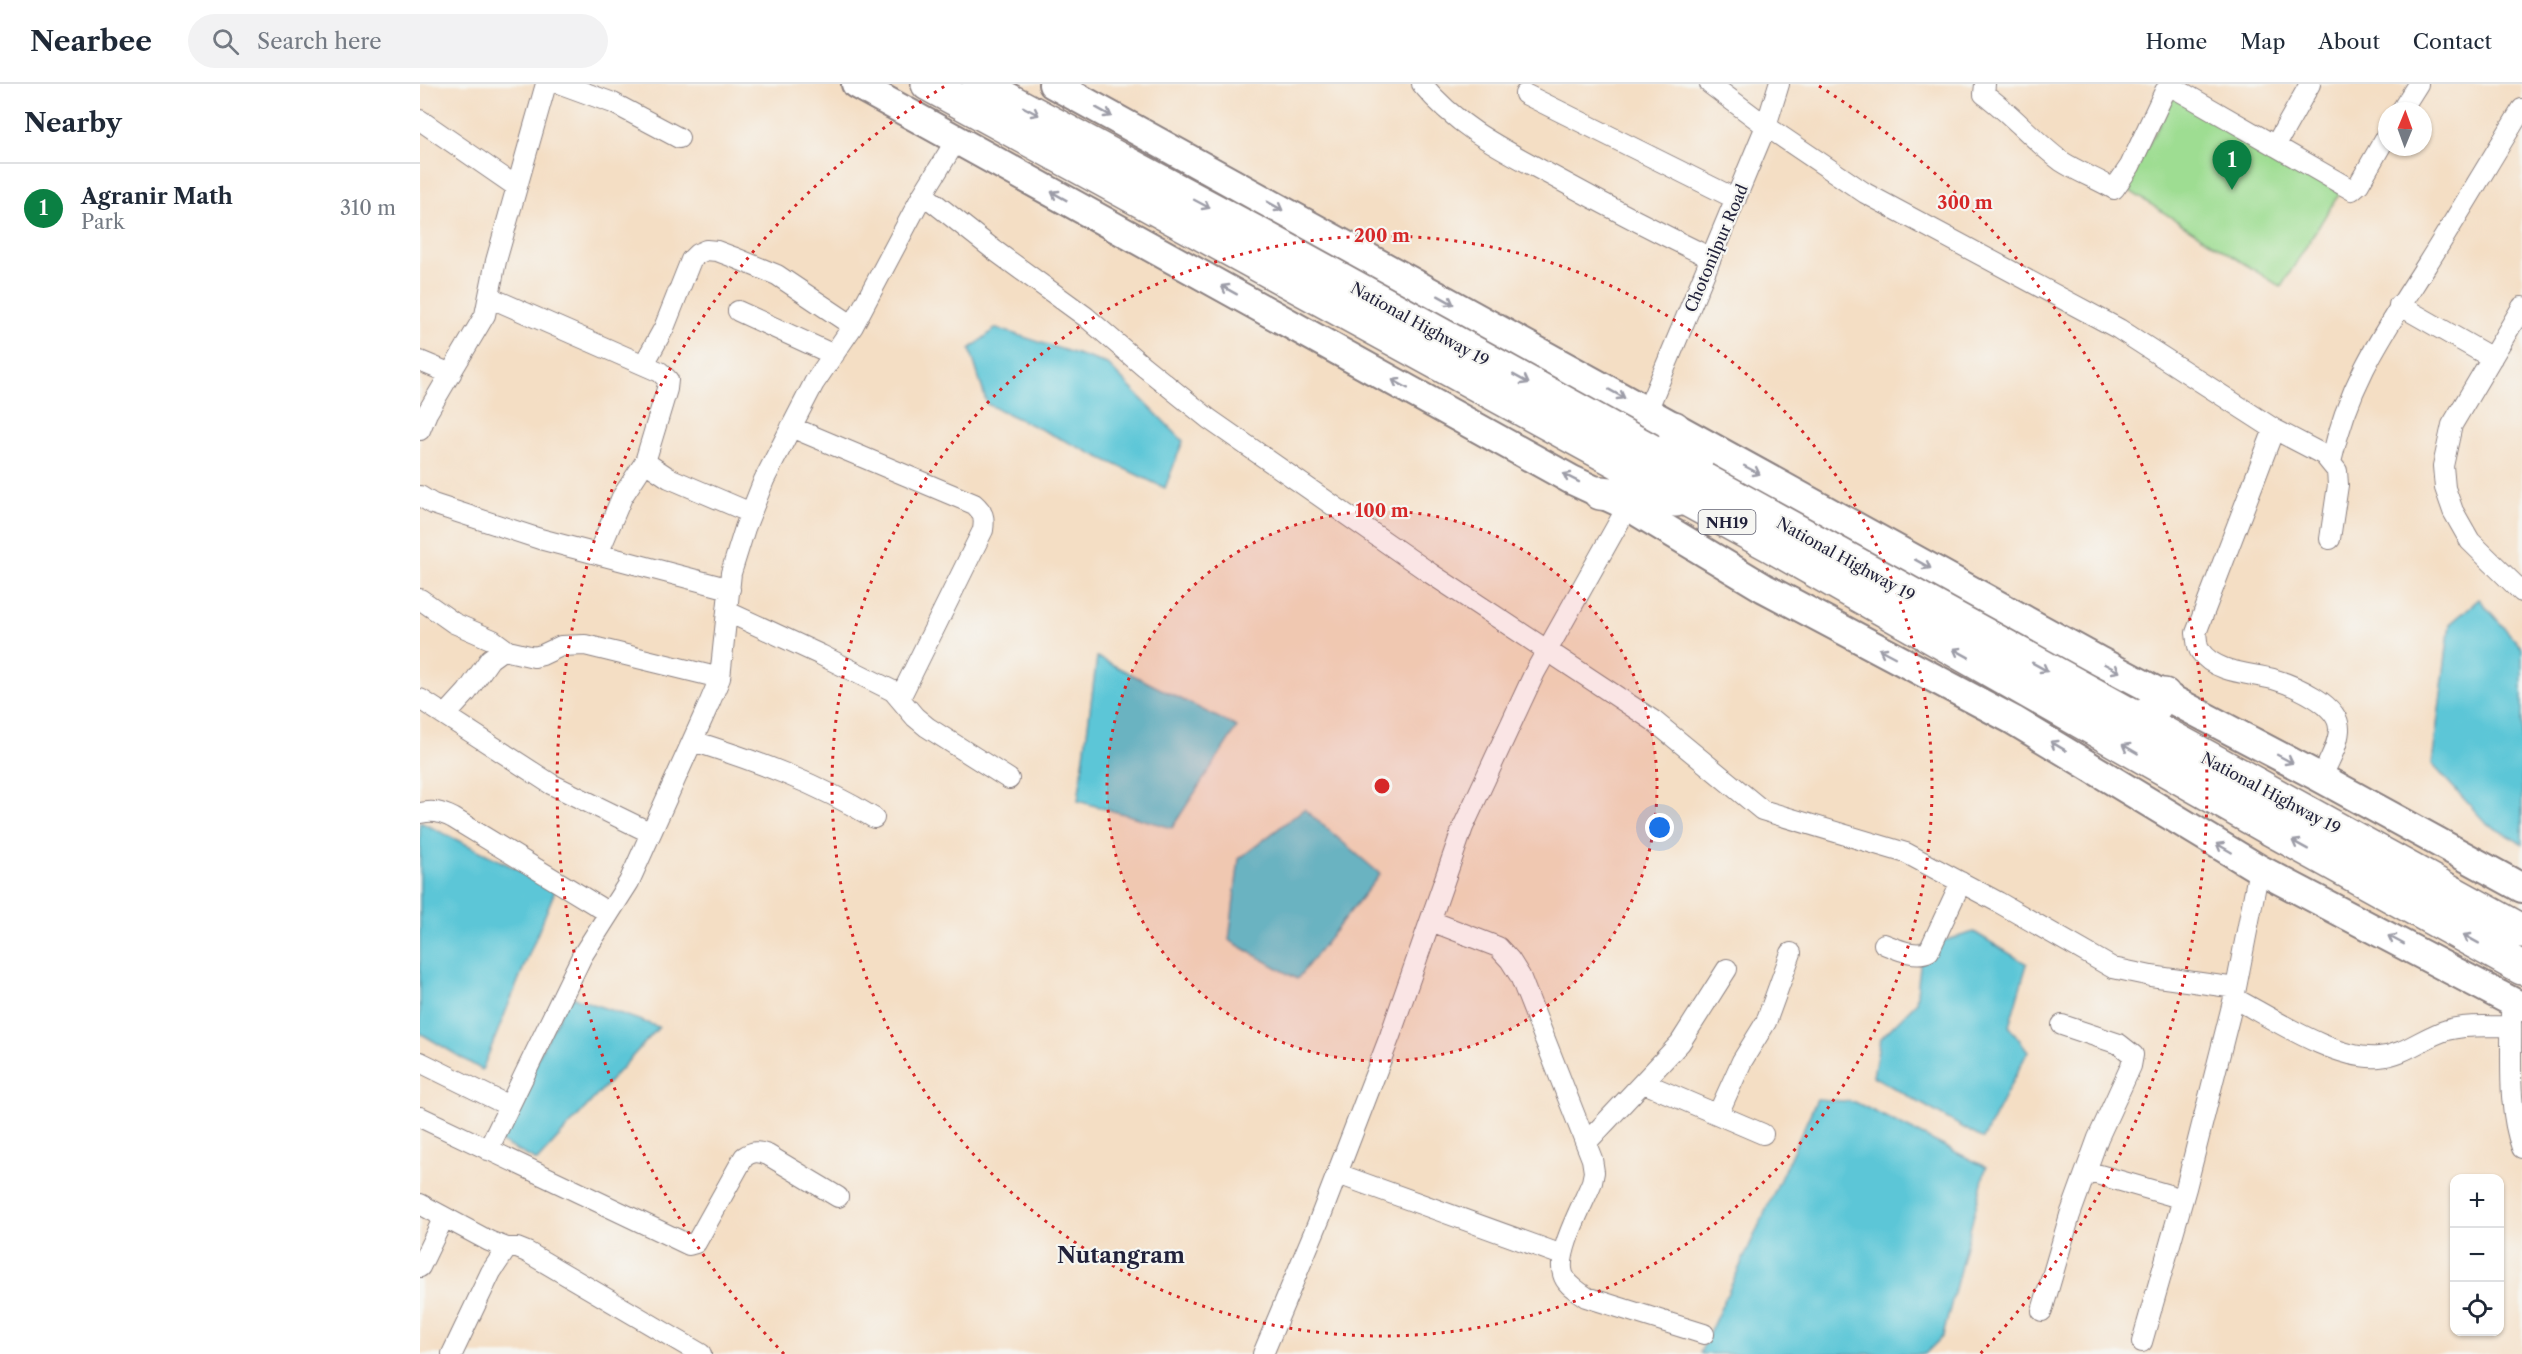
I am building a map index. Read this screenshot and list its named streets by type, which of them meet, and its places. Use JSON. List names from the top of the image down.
{
  "streets": {
    "highway": ["National Highway 19", "NH19"],
    "street": ["Chotonilpur Road"]
  },
  "crossings": [
    ["National Highway 19", "NH19"]
  ],
  "districts": ["Nutangram"],
  "north": "top",
  "page": {
    "header": "Nearbee",
    "search": "Search here",
    "nav": [
      "Home",
      "Map",
      "About",
      "Contact"
    ],
    "heading": "Nearby",
    "pins": "1",
    "list": [
      {
        "mark": "1",
        "name": "Agranir Math",
        "note": "Park",
        "value": "310 m"
      }
    ],
    "map_buttons": ["+", "−"]
  },
  "rings": ["300 m", "200 m", "100 m"]
}
